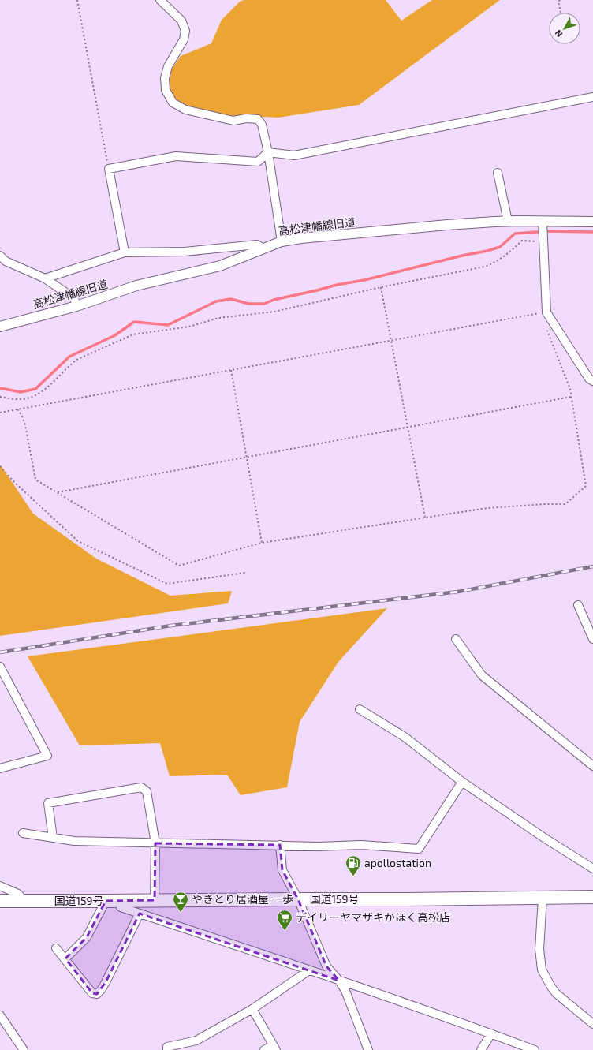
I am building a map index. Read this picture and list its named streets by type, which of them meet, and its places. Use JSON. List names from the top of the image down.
{
  "streets": {
    "highway": ["国道159号"],
    "street": ["高松津幡線旧道"]
  },
  "places": {
    "fuel station": ["apollostation"],
    "bar": ["やきとり居酒屋 一歩"],
    "supermarket": ["デイリーヤマザキかほく高松店"]
  },
  "north": "bottom left"
}
